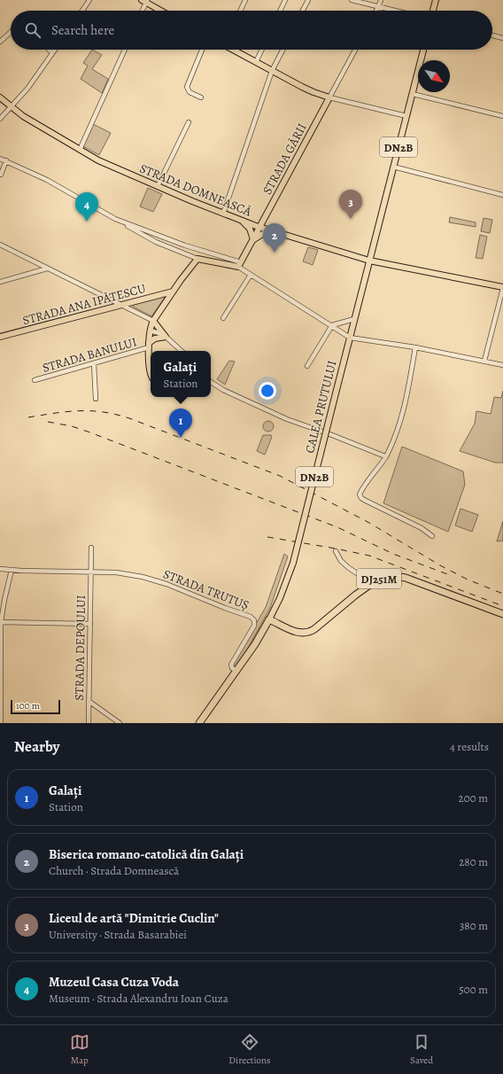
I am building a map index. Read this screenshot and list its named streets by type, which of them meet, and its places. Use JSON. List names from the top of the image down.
{
  "streets": {
    "highway": ["DN2B", "CALEA PRUTULUI", "DJ251M"],
    "main road": ["STRADA GĂRII", "STRADA DOMNEASCĂ", "STRADA ANA IPĂTESCU"],
    "street": ["STRADA BANULUI", "STRADA TRUTUȘ", "STRADA DEPOULUI"]
  },
  "crossings": [
    ["DN2B", "STRADA DOMNEASCĂ"],
    ["DN2B", "CALEA PRUTULUI"],
    ["STRADA GĂRII", "STRADA DOMNEASCĂ"],
    ["STRADA DOMNEASCĂ", "CALEA PRUTULUI"],
    ["CALEA PRUTULUI", "DJ251M"],
    ["CALEA PRUTULUI", "STRADA TRUTUȘ"],
    ["STRADA TRUTUȘ", "STRADA DEPOULUI"]
  ],
  "scale_bar": "100 m",
  "north": "bottom right",
  "page": {
    "search": "Search here",
    "pins": [
      "3",
      "4",
      "2",
      "1"
    ],
    "popup": ["Galați", "Station"],
    "scale": "100 m",
    "heading": ["Nearby", "4 results"],
    "list": [
      {
        "mark": "1",
        "name": "Galați",
        "note": "Station",
        "value": "200 m"
      },
      {
        "mark": "2",
        "name": "Biserica romano-catolică din Galați",
        "note": "Church · Strada Domnească",
        "value": "280 m"
      },
      {
        "mark": "3",
        "name": "Liceul de artă \"Dimitrie Cuclin\"",
        "note": "University · Strada Basarabiei",
        "value": "380 m"
      },
      {
        "mark": "4",
        "name": "Muzeul Casa Cuza Voda",
        "note": "Museum · Strada Alexandru Ioan Cuza",
        "value": "500 m"
      }
    ],
    "nav": ["Map", "Directions", "Saved"]
  }
}
